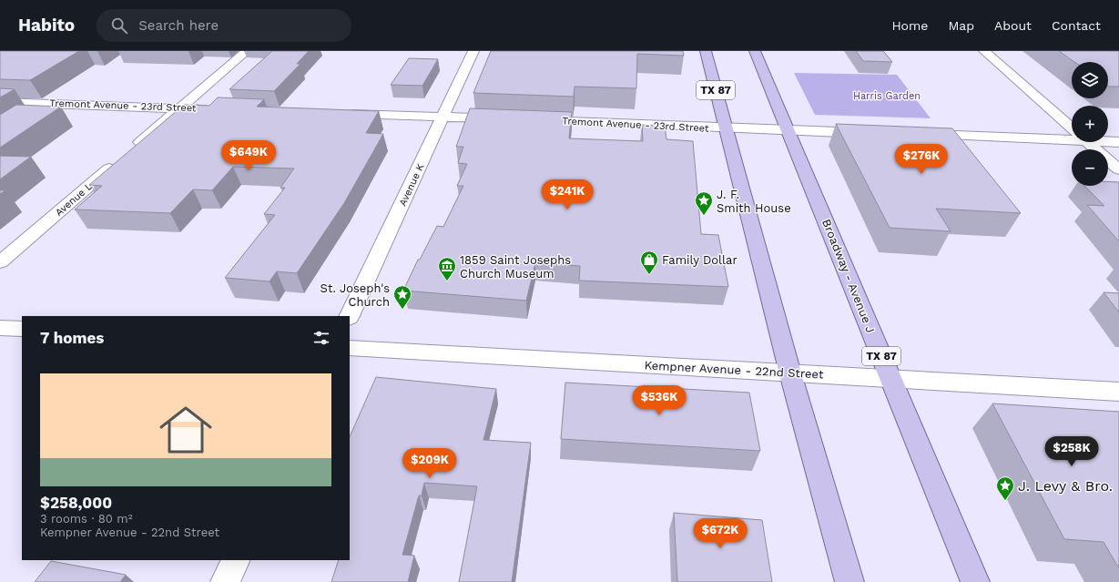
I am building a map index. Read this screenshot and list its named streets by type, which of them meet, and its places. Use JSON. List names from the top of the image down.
{
  "streets": {
    "main road": ["TX 87", "Broadway - Avenue J"],
    "street": [
      "Tremont Avenue - 23rd Street",
      "Avenue K",
      "Avenue L",
      "Kempner Avenue - 22nd Street"
    ]
  },
  "crossings": [
    ["TX 87", "Tremont Avenue - 23rd Street"],
    ["TX 87", "Kempner Avenue - 22nd Street"],
    ["Tremont Avenue - 23rd Street", "Broadway - Avenue J"],
    ["Broadway - Avenue J", "Kempner Avenue - 22nd Street"]
  ],
  "parks": ["Harris Garden"],
  "places": {
    "place": ["J. F. Smith House", "St. Joseph's Church", "J. Levy & Bro."],
    "shop": ["Family Dollar"],
    "museum": ["1859 Saint Josephs Church Museum"]
  },
  "page": {
    "header": "Habito",
    "search": "Search here",
    "nav": [
      "Home",
      "Map",
      "About",
      "Contact"
    ],
    "map_buttons": ["+", "−"],
    "price": [
      "$649K",
      "$276K",
      "$241K",
      "$536K",
      "$258K",
      "$209K",
      "$672K"
    ],
    "heading": "7 homes",
    "list": [
      {
        "name": "$258,000",
        "note": "3 rooms · 80 m² · Kempner Avenue - 22nd Street"
      }
    ]
  }
}
